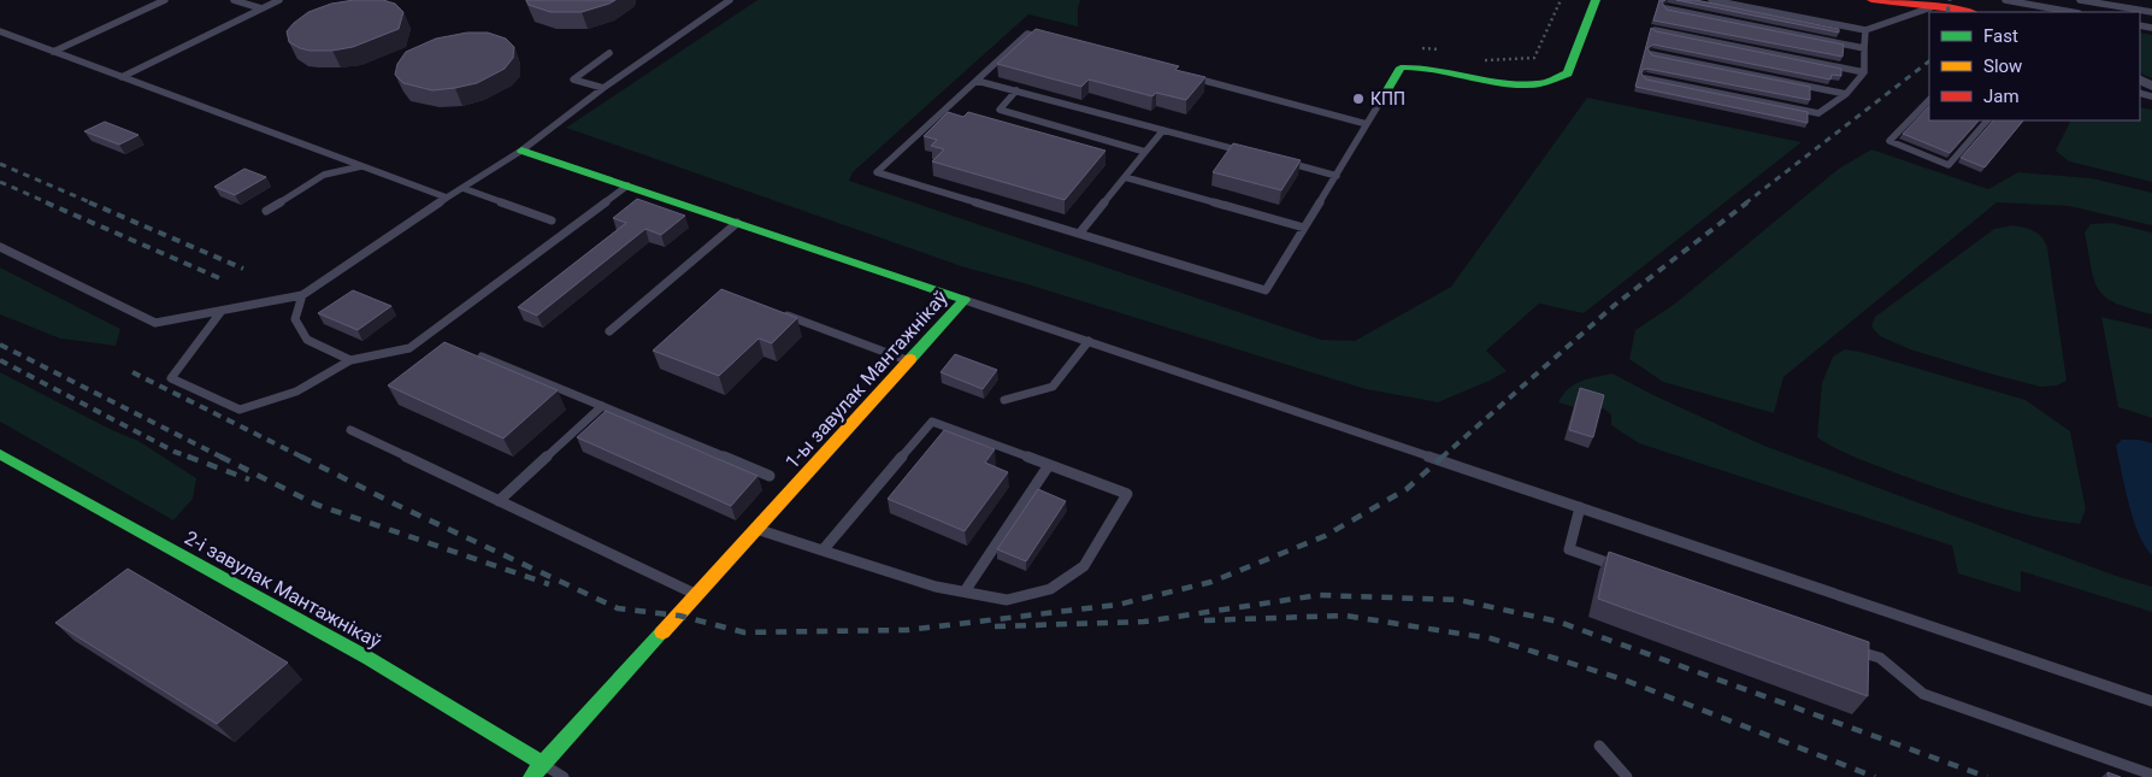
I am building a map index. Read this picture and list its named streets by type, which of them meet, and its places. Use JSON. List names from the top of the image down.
{
  "streets": {
    "street": ["1-ы завулак Мантажнікаў", "2-і завулак Мантажнікаў"]
  },
  "crossings": [
    ["1-ы завулак Мантажнікаў", "2-і завулак Мантажнікаў"]
  ],
  "places": ["КПП"],
  "legend": ["Fast", "Slow", "Jam"]
}
